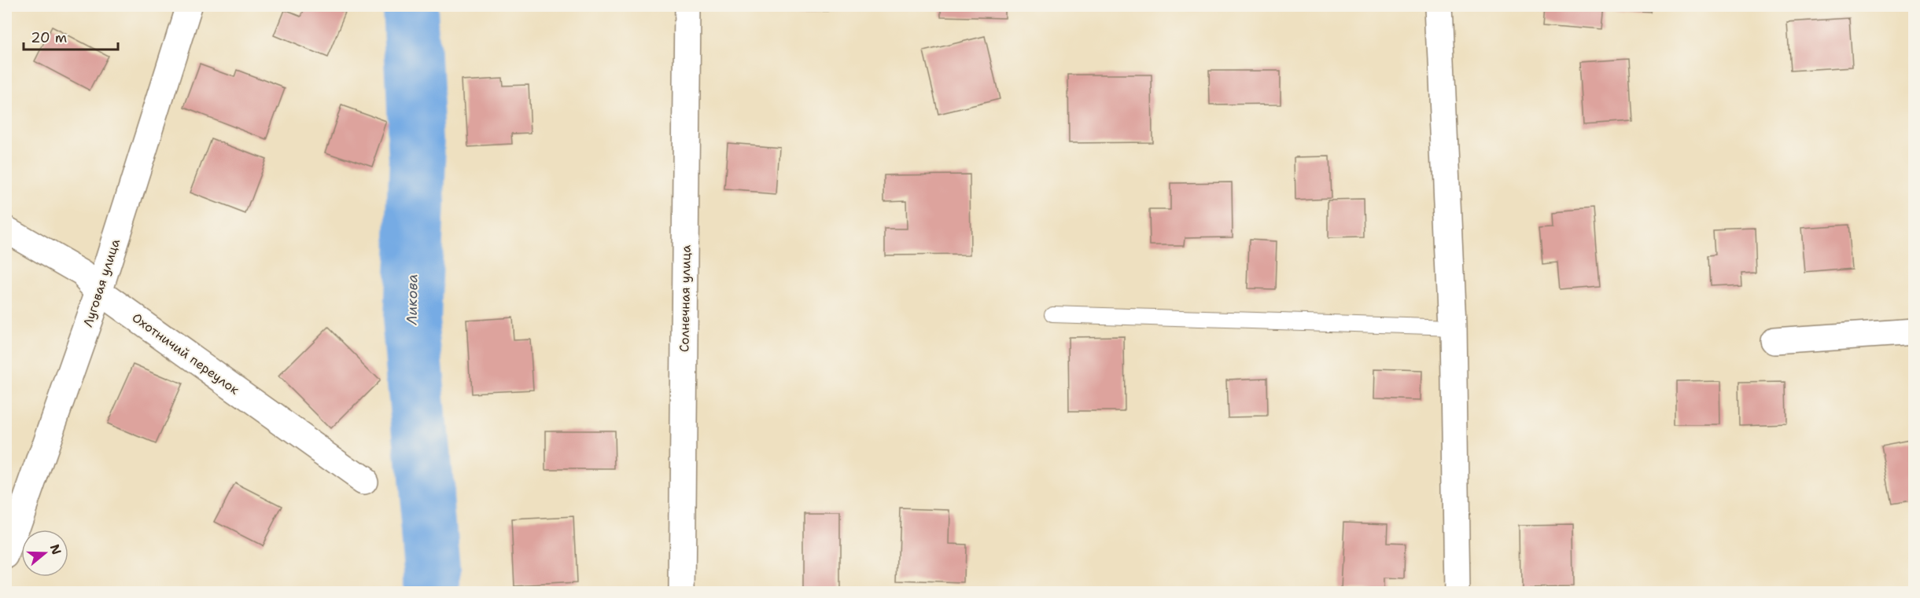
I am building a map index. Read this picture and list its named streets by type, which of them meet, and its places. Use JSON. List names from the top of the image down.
{
  "streets": {
    "street": ["Луговая улица", "Солнечная улица", "Охотничий переулок"]
  },
  "crossings": [
    ["Луговая улица", "Охотничий переулок"]
  ],
  "water": ["Ликова"],
  "scale_bar": "20 m",
  "north": "right"
}
